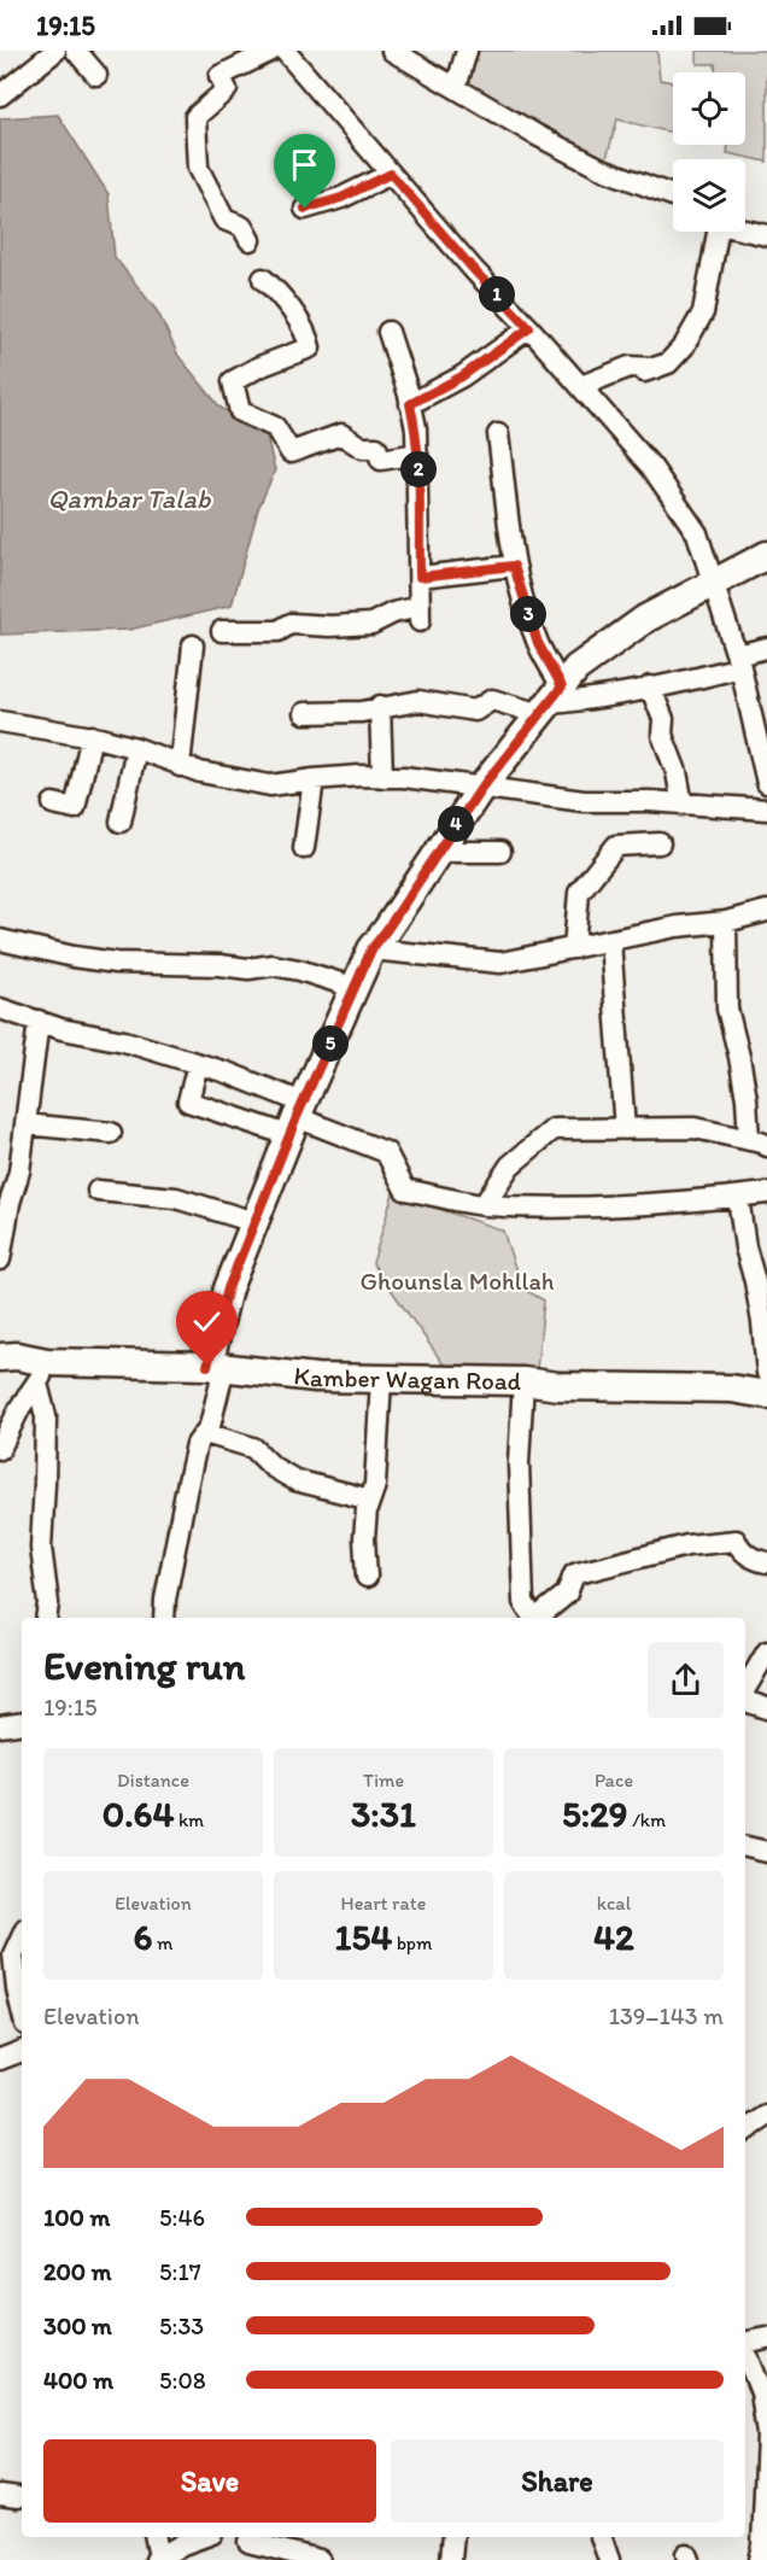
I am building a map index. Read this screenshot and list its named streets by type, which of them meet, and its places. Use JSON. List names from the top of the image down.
{
  "streets": {
    "main road": ["Kamber Wagan Road"]
  },
  "water": ["Qambar Talab"],
  "parks": ["Ghounsla Mohllah"],
  "page": {
    "status": "19:15",
    "pins": [
      "1",
      "2",
      "3",
      "4",
      "5"
    ],
    "heading": ["Evening run", "19:15"],
    "stats": [
      ["Distance", "0.64 km"],
      ["Time", "3:31"],
      ["Pace", "5:29 /km"],
      ["Elevation", "6 m"],
      ["Heart rate", "154 bpm"],
      ["kcal", "42"]
    ],
    "chart": ["Elevation", "139–143 m"],
    "list": [
      {
        "name": "100 m",
        "note": "5:46"
      },
      {
        "name": "200 m",
        "note": "5:17"
      },
      {
        "name": "300 m",
        "note": "5:33"
      },
      {
        "name": "400 m",
        "note": "5:08"
      }
    ],
    "buttons": ["Save", "Share"]
  }
}
